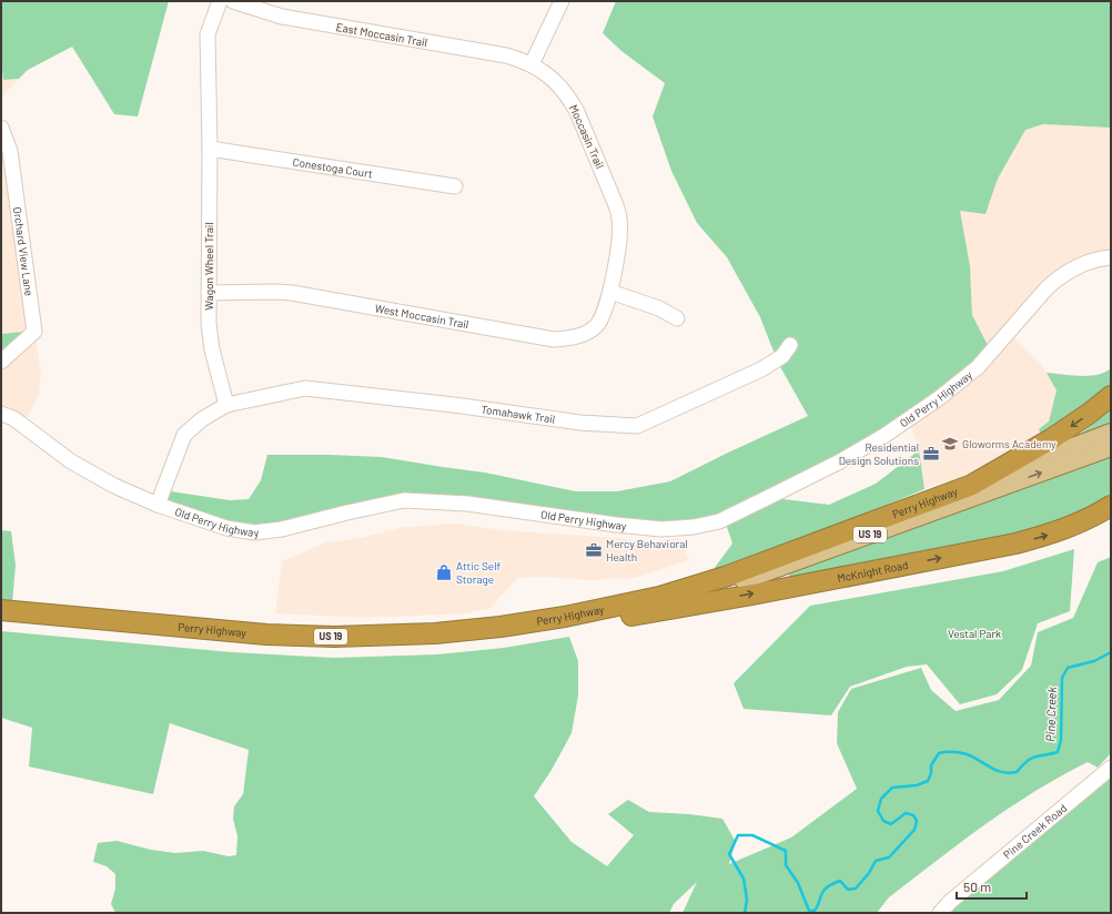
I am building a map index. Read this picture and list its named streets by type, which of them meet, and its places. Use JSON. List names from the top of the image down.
{
  "streets": {
    "highway": ["Perry Highway", "US 19", "McKnight Road"],
    "street": [
      "East Moccasin Trail",
      "Moccasin Trail",
      "Conestoga Court",
      "Orchard View Lane",
      "Wagon Wheel Trail",
      "West Moccasin Trail",
      "Old Perry Highway",
      "Tomahawk Trail",
      "Pine Creek Road"
    ]
  },
  "crossings": [
    ["East Moccasin Trail", "Moccasin Trail"],
    ["Moccasin Trail", "West Moccasin Trail"],
    ["Conestoga Court", "Wagon Wheel Trail"],
    ["Wagon Wheel Trail", "West Moccasin Trail"],
    ["Wagon Wheel Trail", "Tomahawk Trail"],
    ["Perry Highway", "McKnight Road"]
  ],
  "one_way": ["McKnight Road"],
  "water": ["Pine Creek"],
  "parks": ["Vestal Park"],
  "places": {
    "school or university": ["Gloworms Academy"],
    "office": ["Residential Design Solutions", "Mercy Behavioral Health"],
    "shop": ["Attic Self Storage"]
  },
  "scale_bar": "50 m"
}
